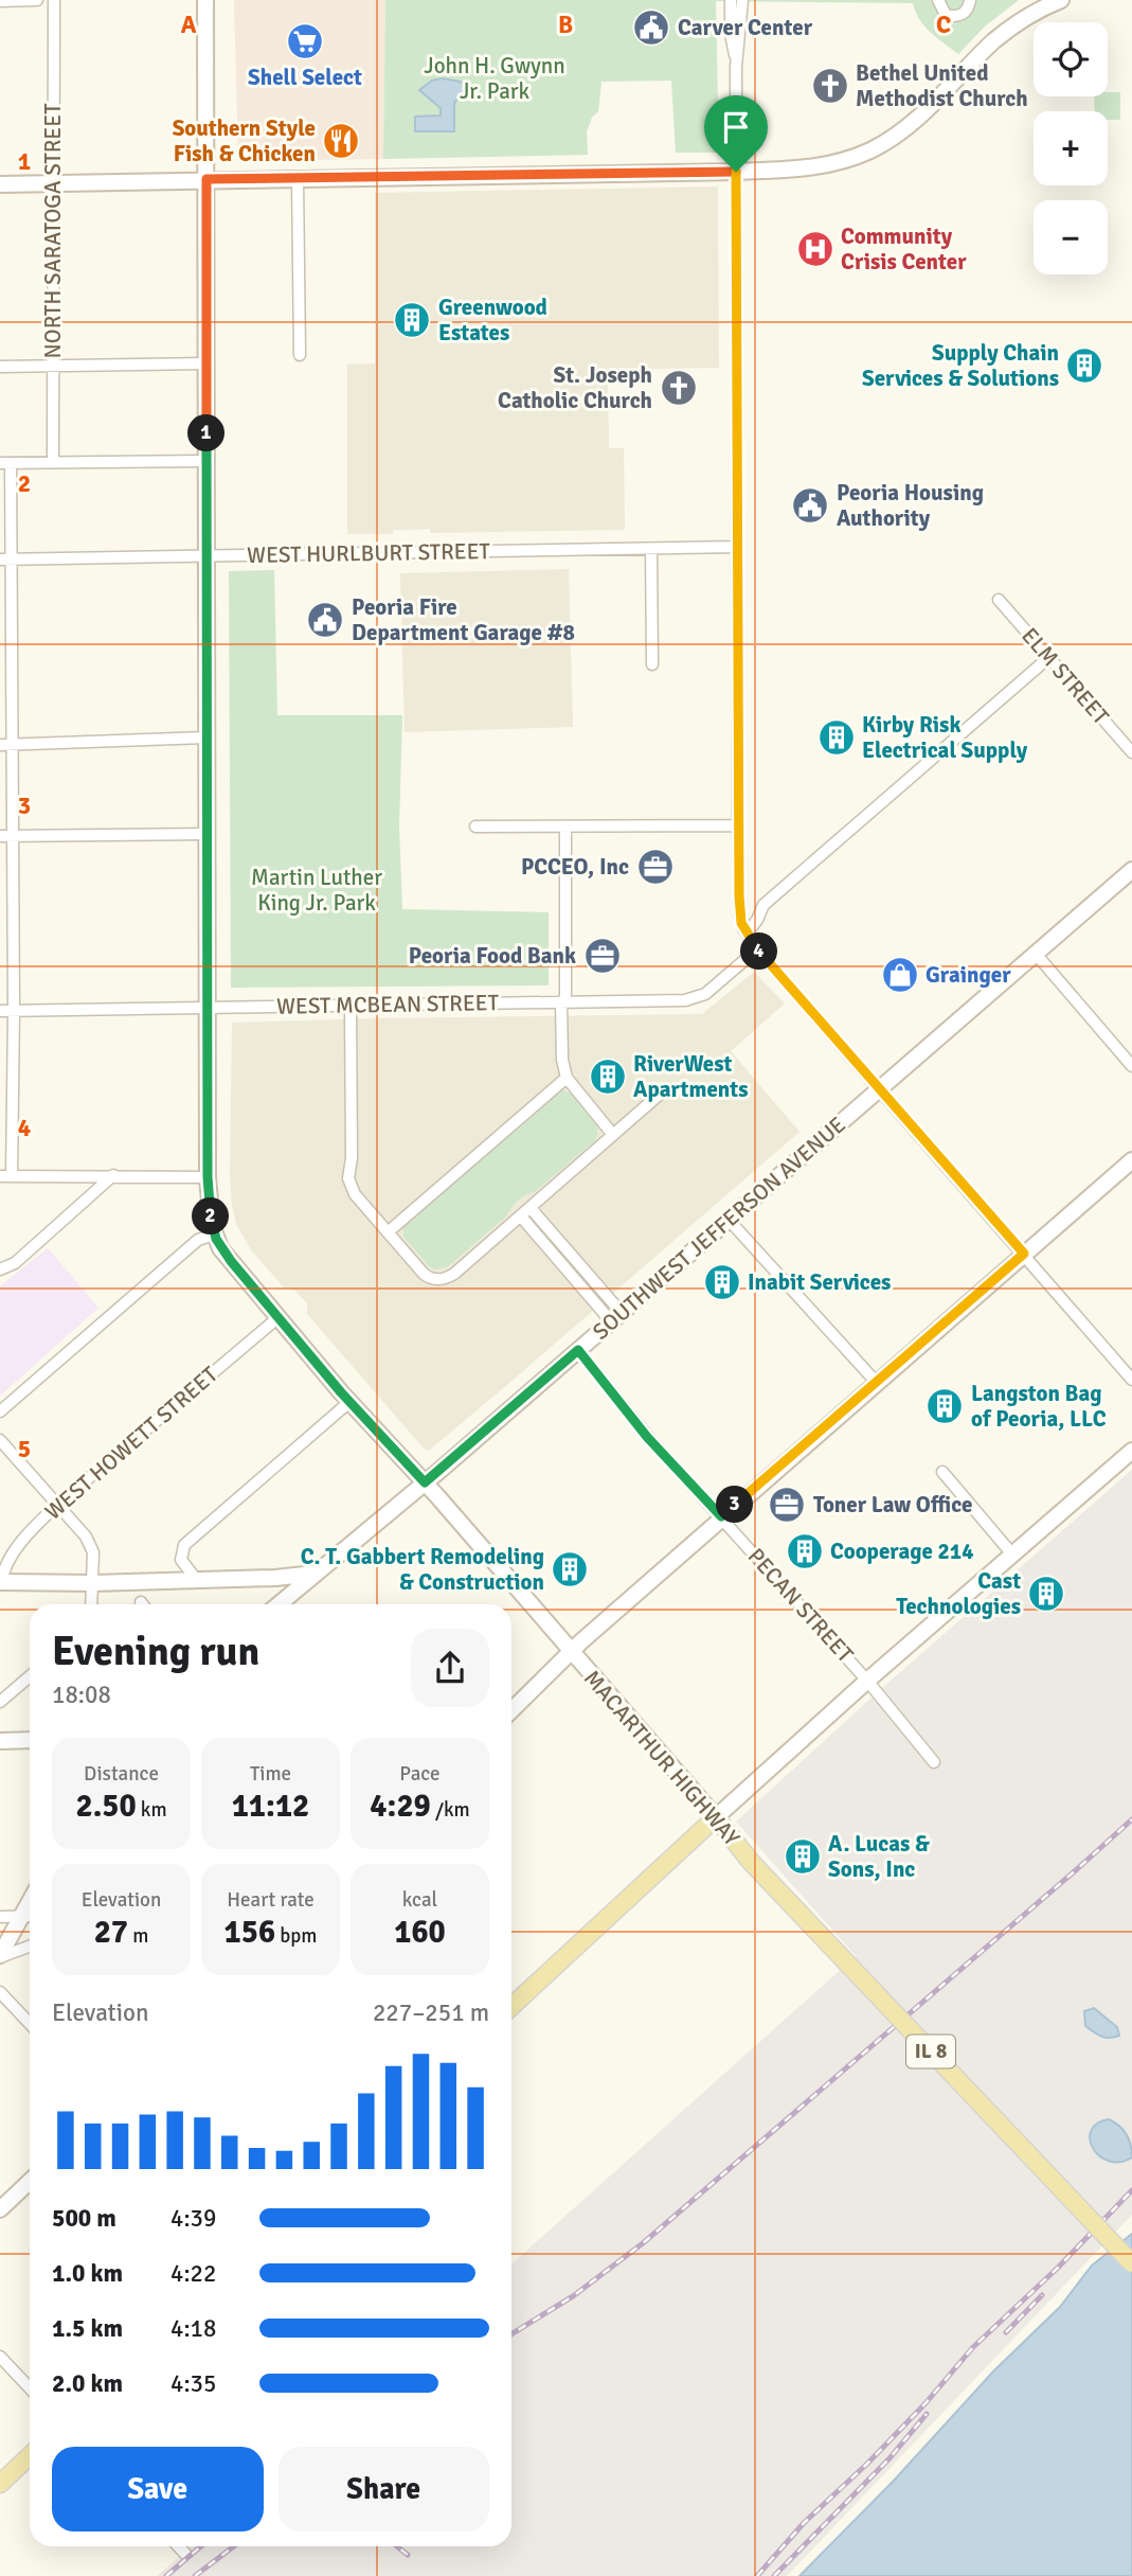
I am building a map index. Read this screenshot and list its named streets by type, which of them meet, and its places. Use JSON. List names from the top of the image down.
{
  "streets": {
    "main road": [
      "SOUTHWEST JEFFERSON AVENUE",
      "WEST HOWETT STREET",
      "MACARTHUR HIGHWAY",
      "IL 8"
    ],
    "street": [
      "NORTH SARATOGA STREET",
      "WEST HURLBURT STREET",
      "ELM STREET",
      "WEST MCBEAN STREET",
      "PECAN STREET"
    ]
  },
  "crossings": [
    ["SOUTHWEST JEFFERSON AVENUE", "WEST HOWETT STREET"],
    ["SOUTHWEST JEFFERSON AVENUE", "PECAN STREET"],
    ["SOUTHWEST JEFFERSON AVENUE", "MACARTHUR HIGHWAY"],
    ["WEST HOWETT STREET", "MACARTHUR HIGHWAY"]
  ],
  "parks": ["John H. Gwynn Jr. Park", "Martin Luther King Jr. Park"],
  "places": {
    "public building": ["Carver Center", "Peoria Housing Authority", "Peoria Fire Department Garage #8"],
    "supermarket": ["Shell Select"],
    "church": ["Bethel United Methodist Church", "St. Joseph Catholic Church"],
    "restaurant": ["Southern Style Fish & Chicken"],
    "hospital": ["Community Crisis Center"],
    "building": [
      "Greenwood Estates",
      "Supply Chain Services & Solutions",
      "Kirby Risk Electrical Supply",
      "RiverWest Apartments",
      "Inabit Services",
      "Langston Bag of Peoria, LLC",
      "Cooperage 214",
      "C. T. Gabbert Remodeling & Construction",
      "Cast Technologies",
      "A. Lucas & Sons, Inc"
    ],
    "office": ["PCCEO, Inc", "Peoria Food Bank", "Toner Law Office"],
    "shop": ["Grainger"]
  },
  "page": {
    "map_buttons": ["+", "−"],
    "pins": [
      "1",
      "4",
      "2",
      "3"
    ],
    "heading": ["Evening run", "18:08"],
    "stats": [
      ["Distance", "2.50 km"],
      ["Time", "11:12"],
      ["Pace", "4:29 /km"],
      ["Elevation", "27 m"],
      ["Heart rate", "156 bpm"],
      ["kcal", "160"]
    ],
    "chart": ["Elevation", "227–251 m"],
    "list": [
      {
        "name": "500 m",
        "note": "4:39"
      },
      {
        "name": "1.0 km",
        "note": "4:22"
      },
      {
        "name": "1.5 km",
        "note": "4:18"
      },
      {
        "name": "2.0 km",
        "note": "4:35"
      }
    ],
    "buttons": ["Save", "Share"]
  },
  "grid": {
    "columns": ["A", "B", "C"],
    "rows": [
      "1",
      "2",
      "3",
      "4",
      "5"
    ]
  }
}
